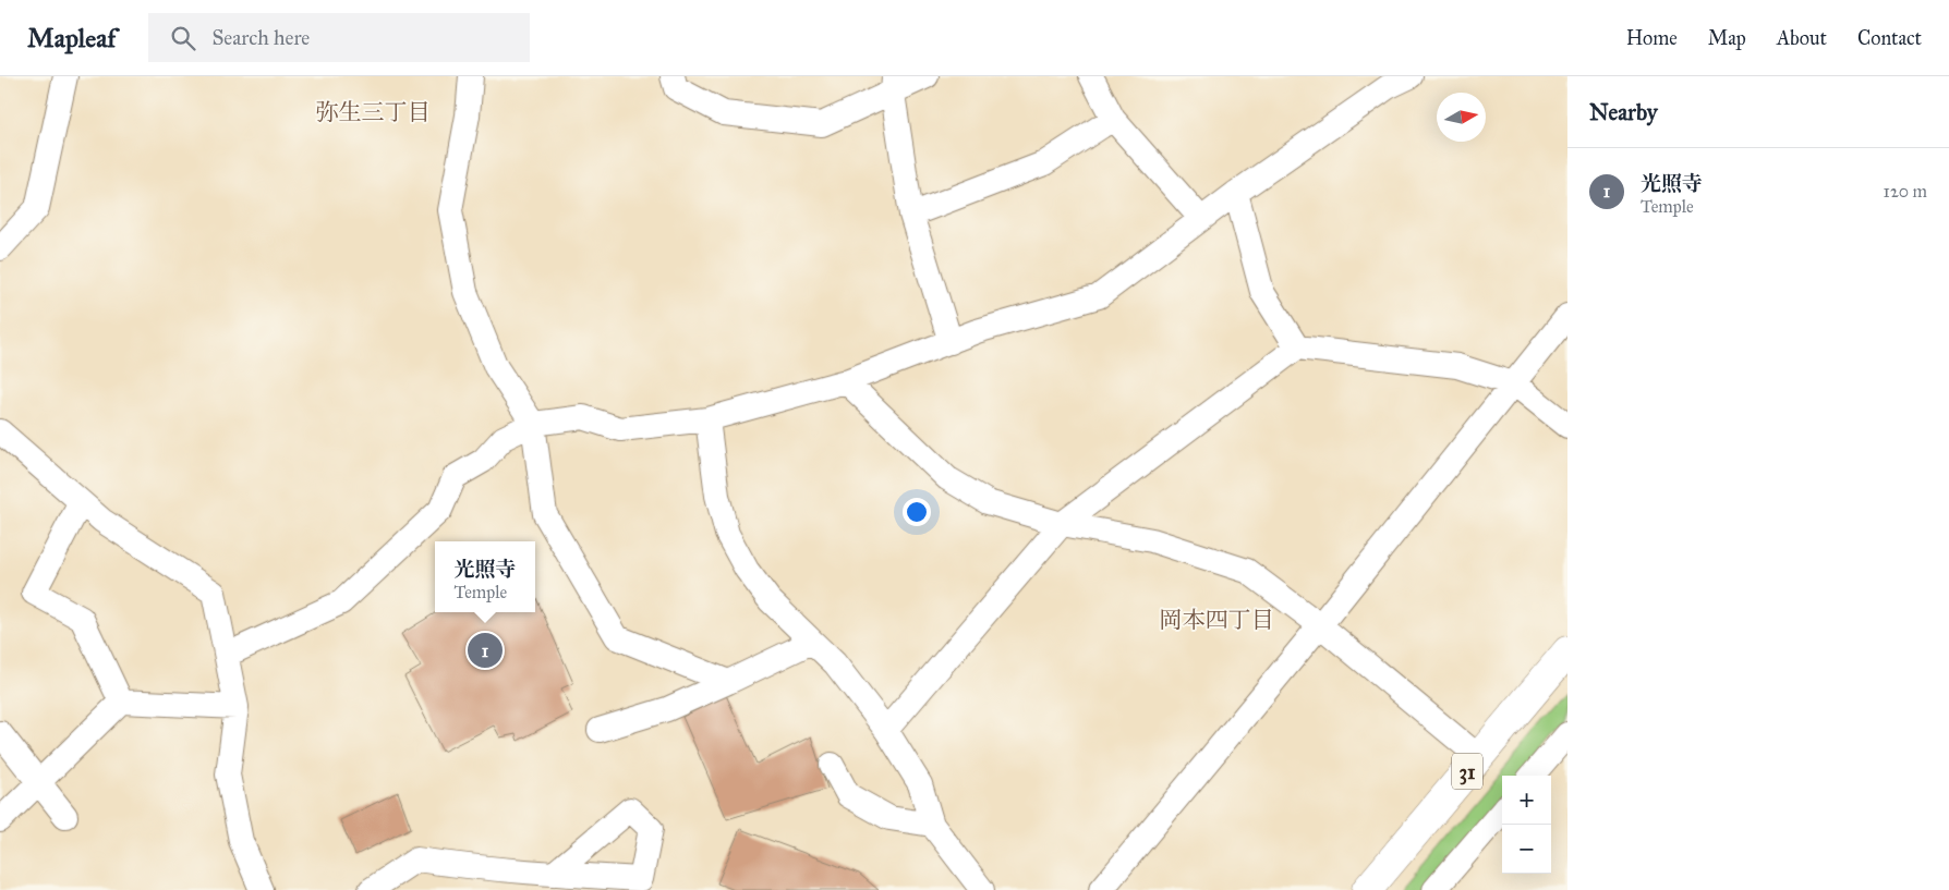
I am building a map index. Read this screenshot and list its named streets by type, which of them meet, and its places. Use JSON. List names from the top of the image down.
{
  "streets": {
    "main road": ["31"]
  },
  "districts": ["弥生三丁目", "岡本四丁目"],
  "north": "right",
  "page": {
    "header": "Mapleaf",
    "search": "Search here",
    "nav": [
      "Home",
      "Map",
      "About",
      "Contact"
    ],
    "heading": "Nearby",
    "list": [
      {
        "mark": "1",
        "name": "光照寺",
        "note": "Temple",
        "value": "120 m"
      }
    ],
    "popup": ["光照寺", "Temple"],
    "pins": "1",
    "map_buttons": ["+", "−"]
  }
}
